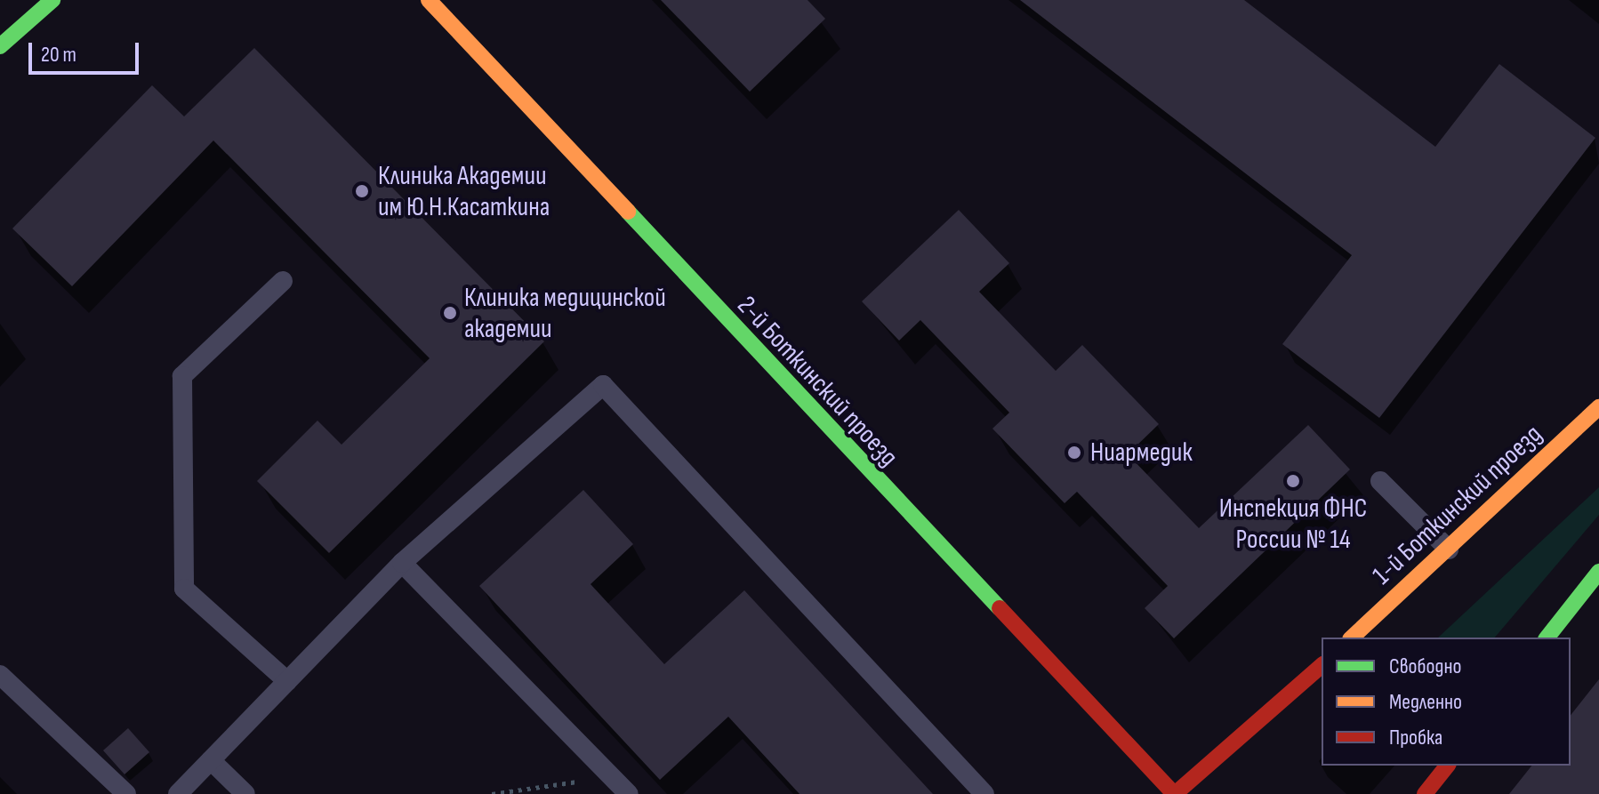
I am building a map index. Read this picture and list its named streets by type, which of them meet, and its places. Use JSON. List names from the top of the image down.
{
  "streets": {
    "street": ["2-й Боткинский проезд", "1-й Боткинский проезд"]
  },
  "places": [
    "Клиника Академии им Ю.Н.Касаткина",
    "Клиника медицинской академии",
    "Ниармедик",
    "Инспекция ФНС России № 14"
  ],
  "legend": ["Свободно", "Медленно", "Пробка"],
  "scale_bar": "20 m"
}
